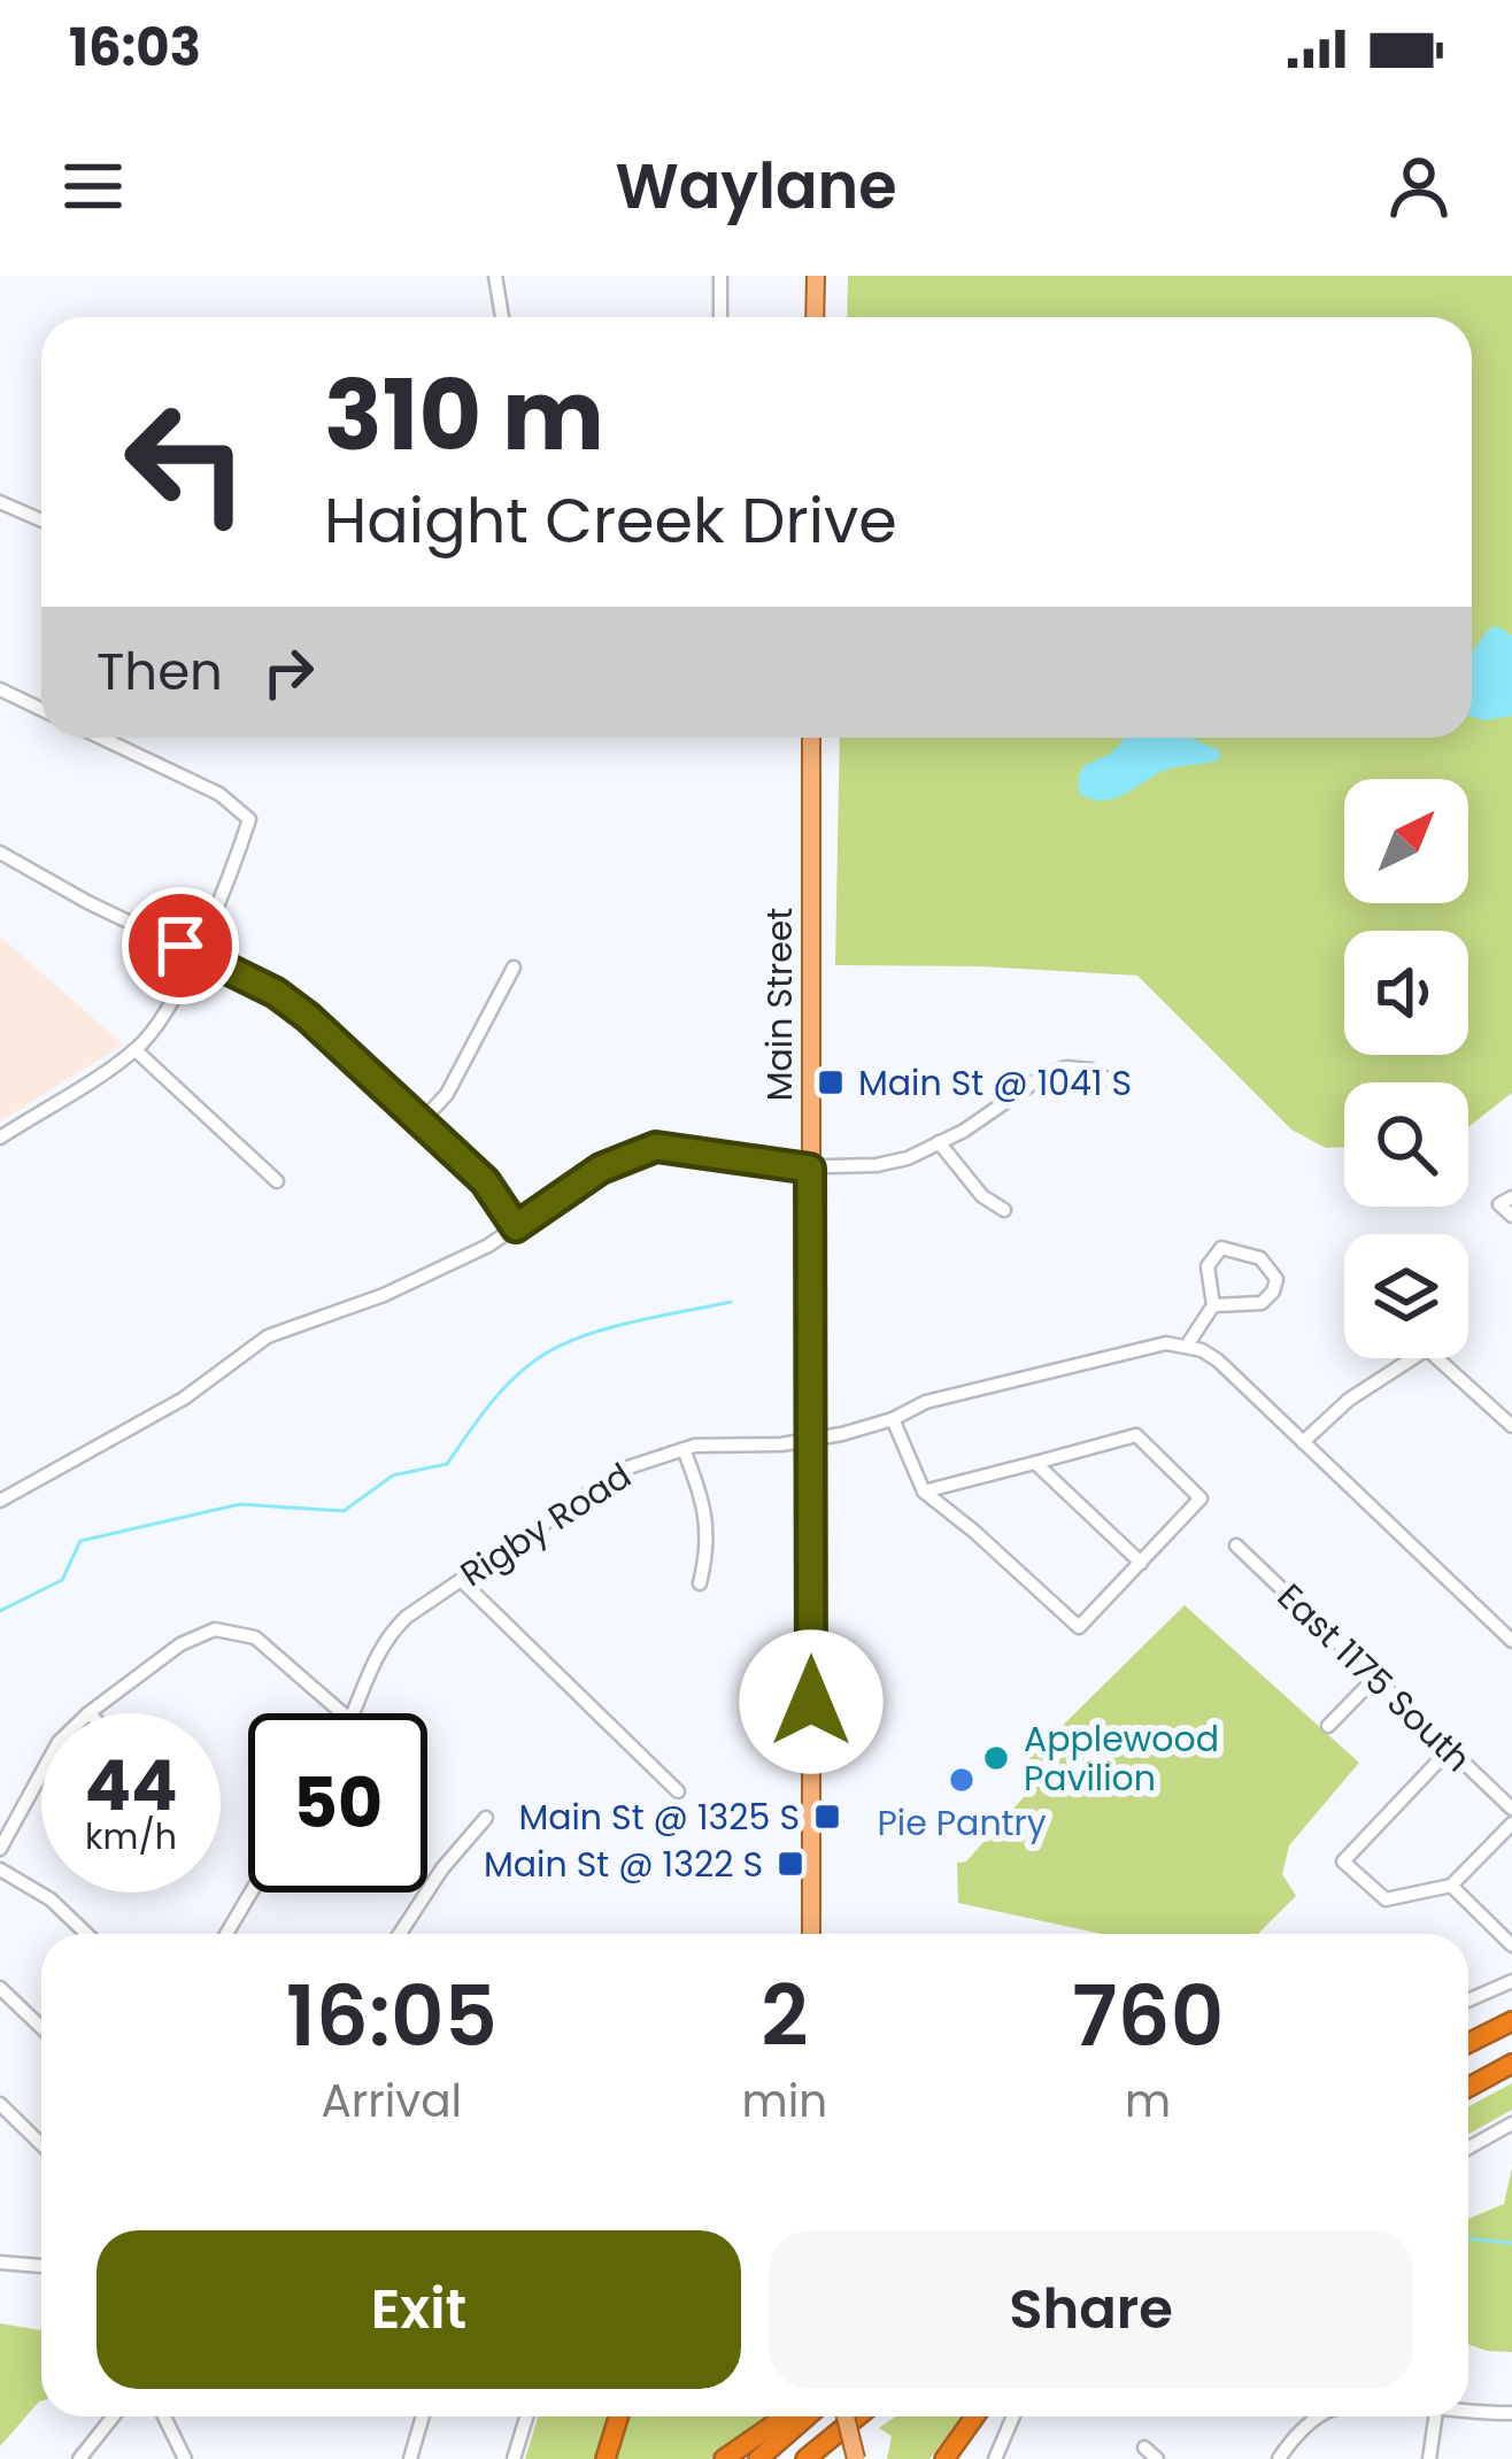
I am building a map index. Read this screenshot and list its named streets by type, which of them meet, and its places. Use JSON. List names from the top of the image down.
{
  "streets": {
    "main road": ["Main Street"],
    "street": ["Rigby Road", "East 1175 South"]
  },
  "crossings": [
    ["Main Street", "Rigby Road"]
  ],
  "places": {
    "transit": ["Main St @ 1041 S", "Main St @ 1325 S", "Main St @ 1322 S"],
    "other": ["Applewood Pavilion", "Pie Pantry"]
  },
  "north": "top right",
  "page": {
    "status": "16:03",
    "header": "Waylane",
    "turn": ["310 m", "Haight Creek Drive"],
    "then": "Then",
    "speed": "44 km/h",
    "limit": "50",
    "eta": [
      "16:05",
      "Arrival",
      "2",
      "min",
      "760",
      "m"
    ],
    "buttons": ["Exit", "Share"]
  }
}
